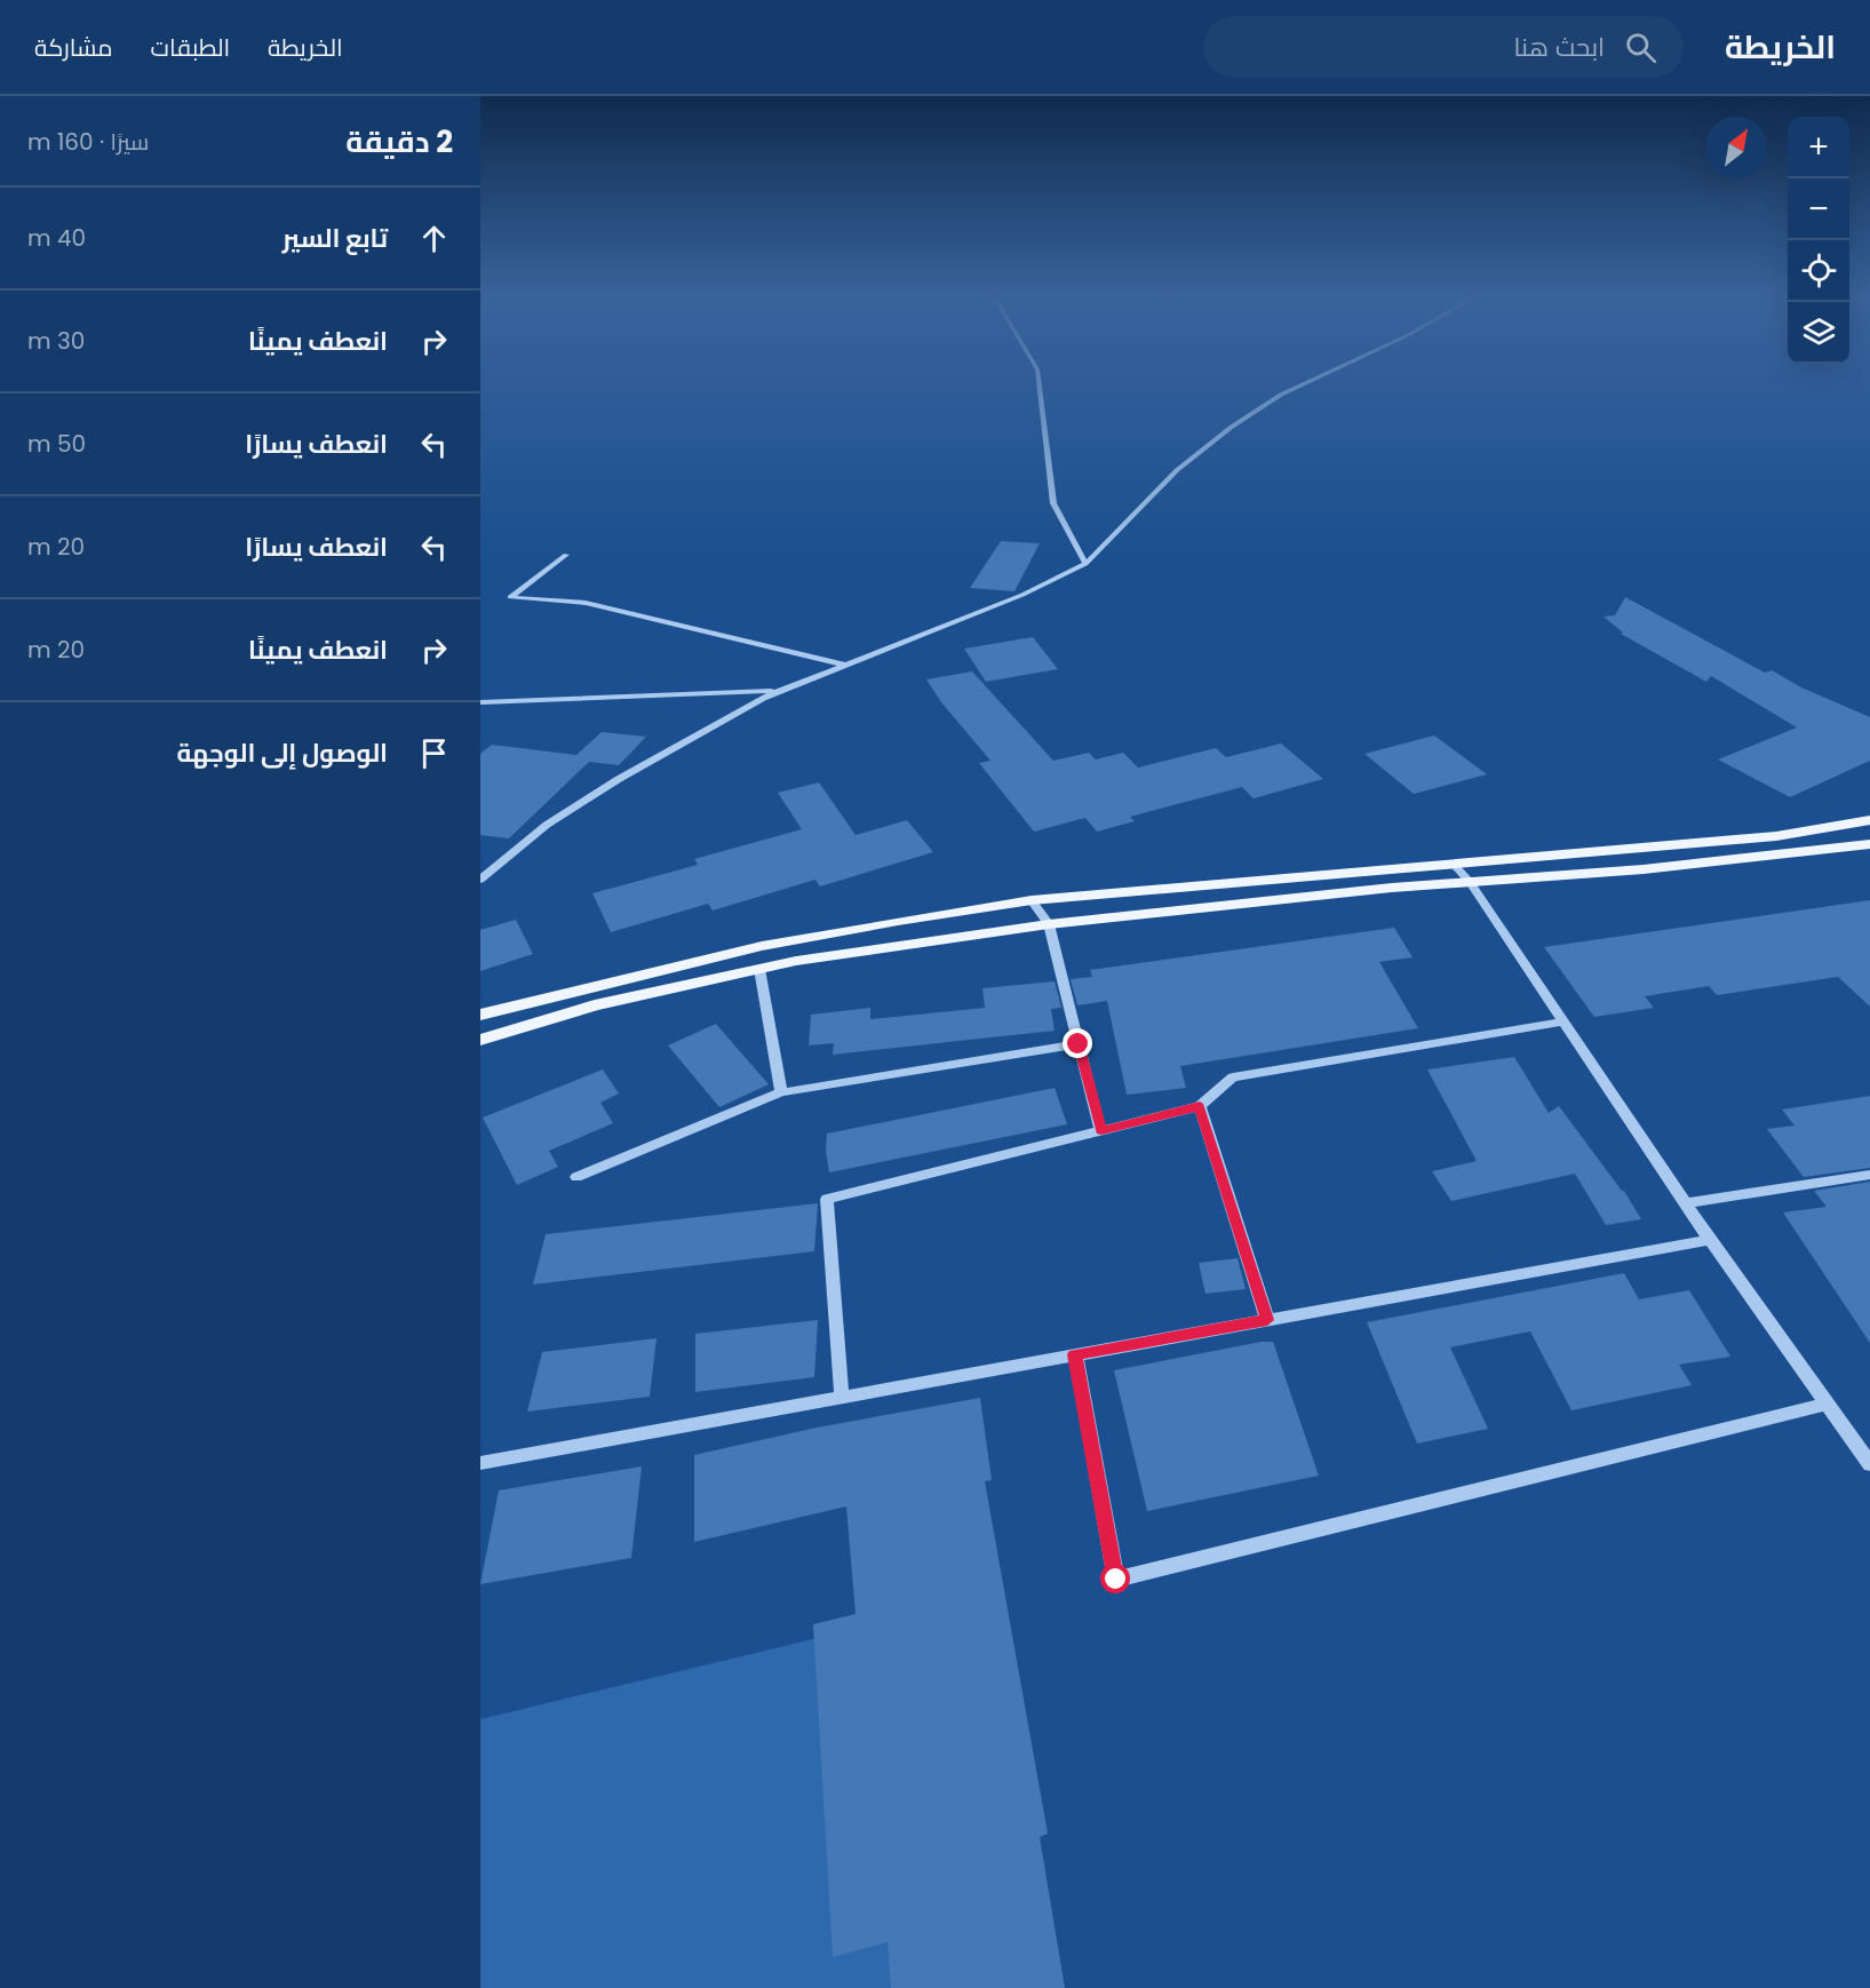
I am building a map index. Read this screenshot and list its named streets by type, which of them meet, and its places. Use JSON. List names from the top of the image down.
{
  "north": "top right",
  "page": {
    "header": "الخريطة",
    "search": "ابحث هنا",
    "nav": ["الخريطة", "الطبقات", "مشاركة"],
    "heading": ["2 دقيقة", "سيرًا · 160 m"],
    "map_buttons": ["+", "−"],
    "list": [
      ["تابع السير", "40 m"],
      ["انعطف يمينًا", "30 m"],
      ["انعطف يسارًا", "50 m"],
      ["انعطف يسارًا", "20 m"],
      ["انعطف يمينًا", "20 m"],
      "الوصول إلى الوجهة"
    ]
  }
}
